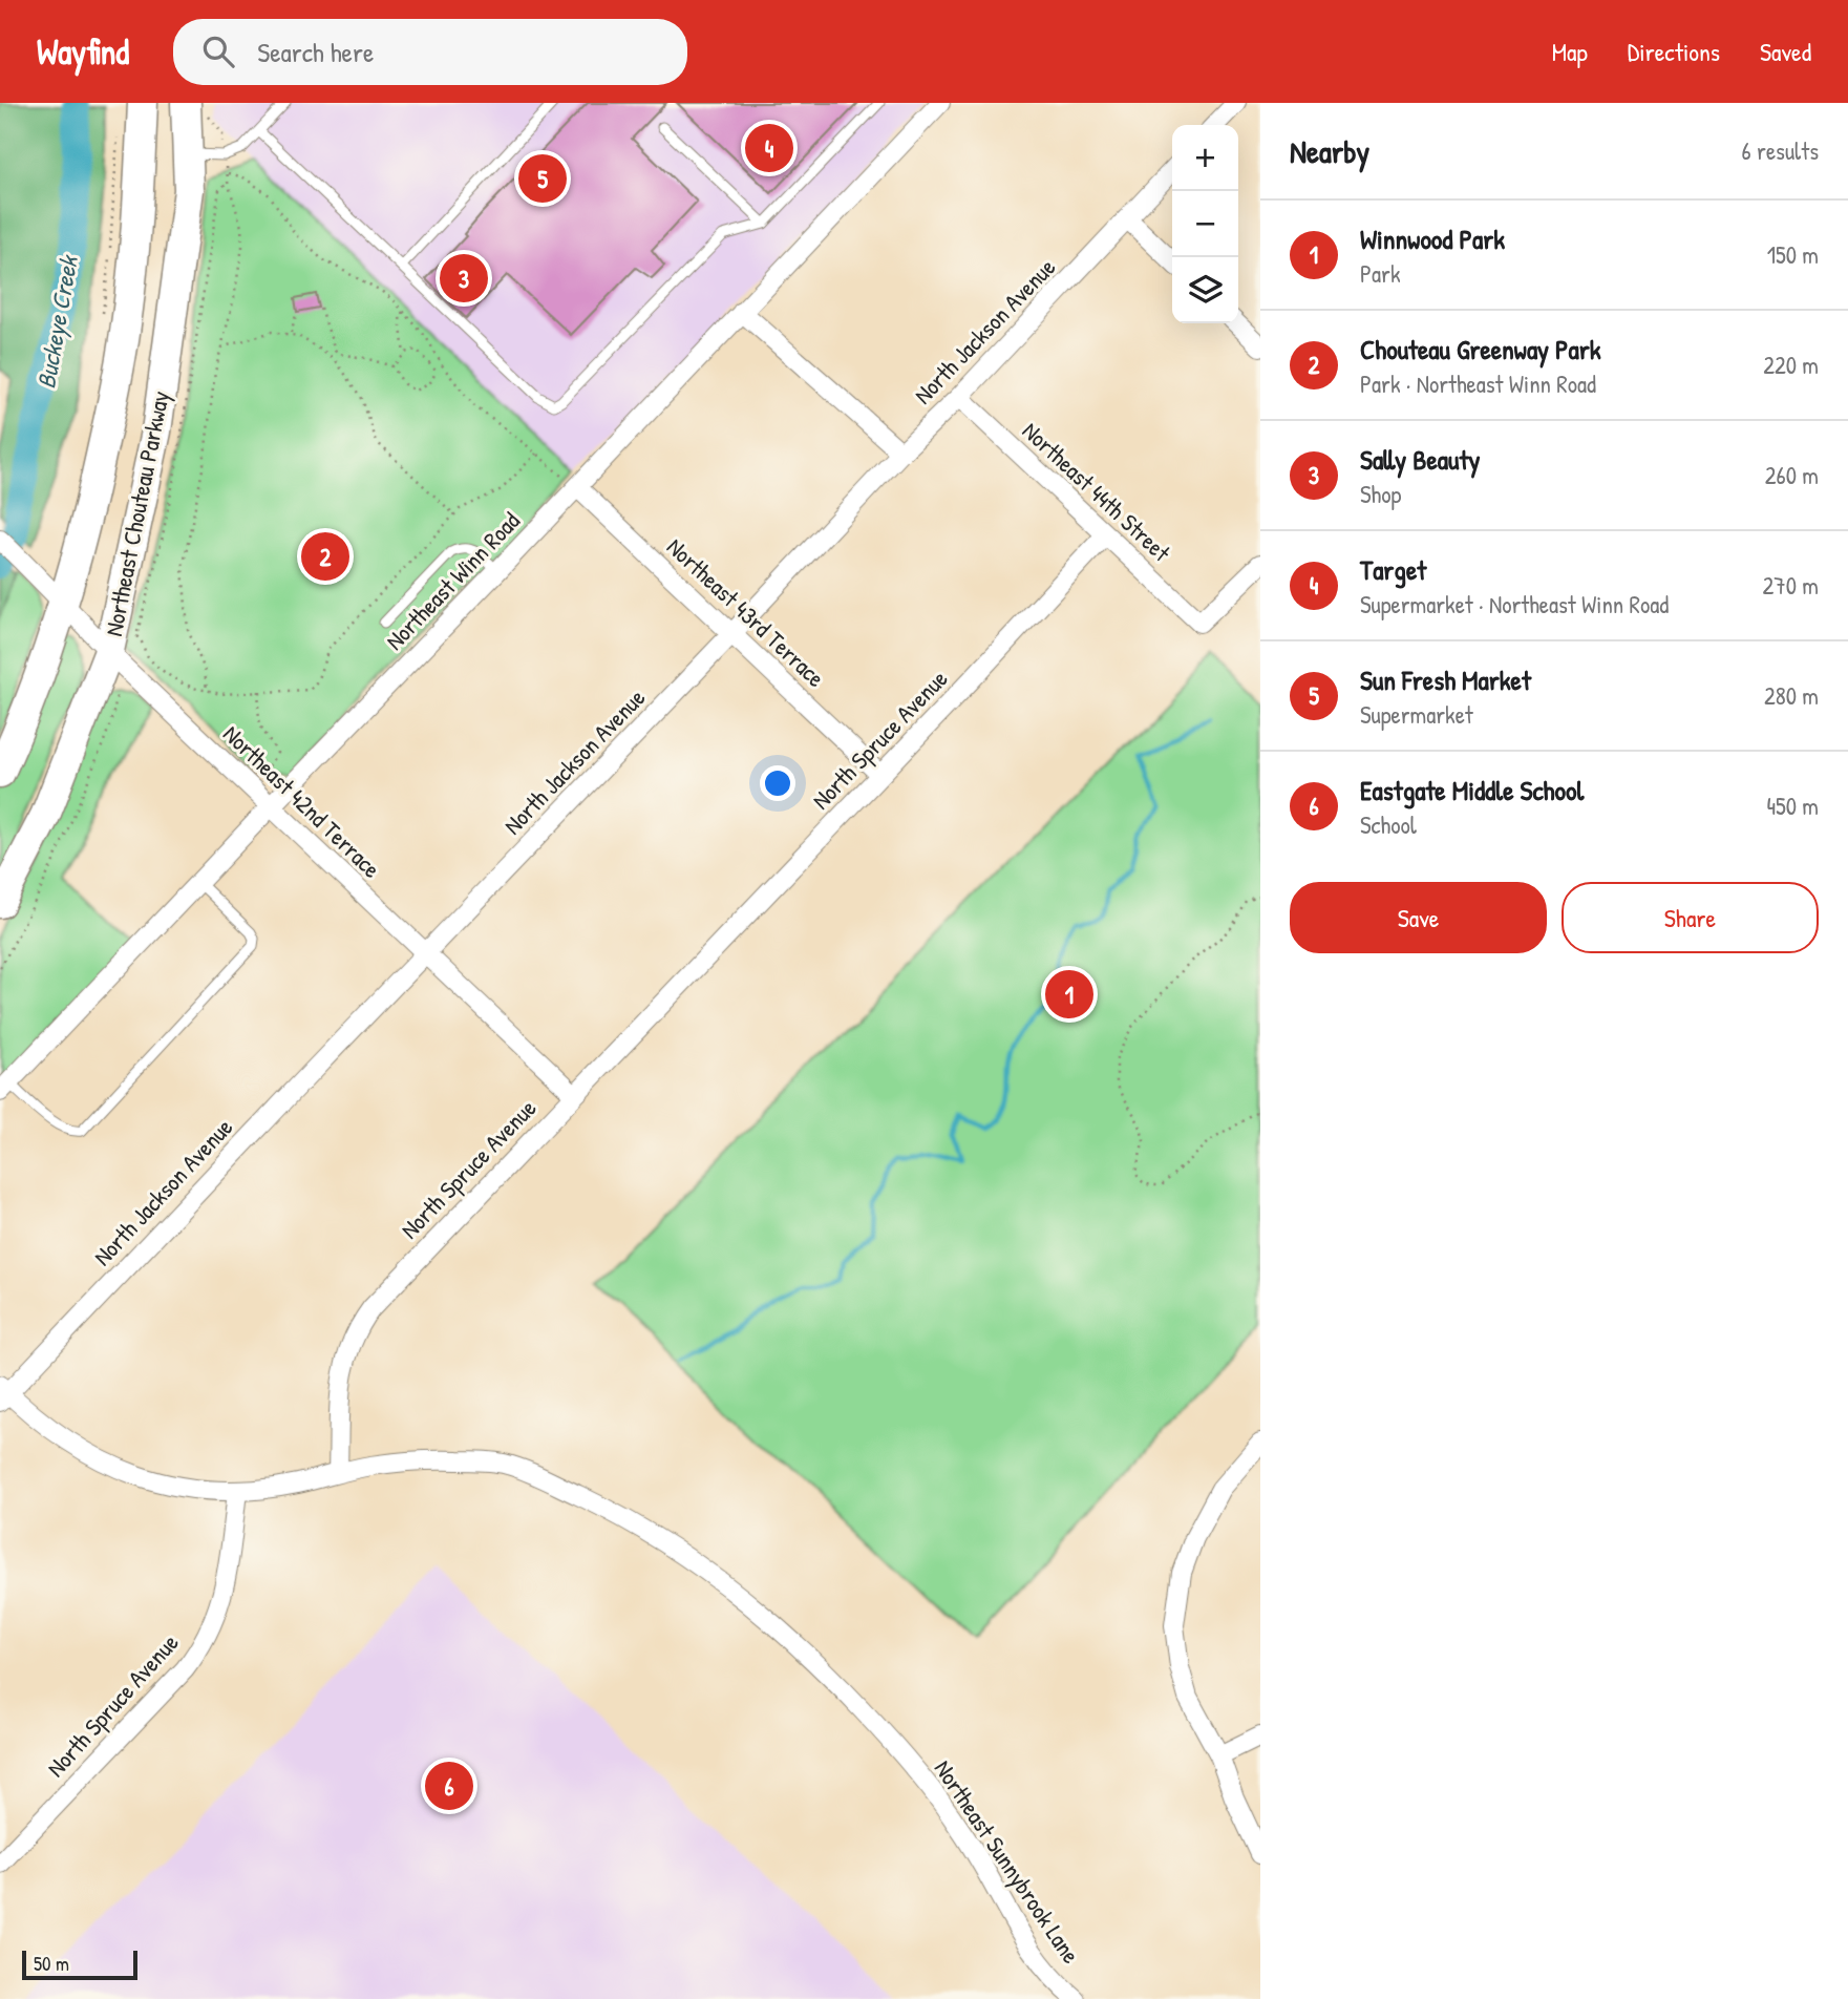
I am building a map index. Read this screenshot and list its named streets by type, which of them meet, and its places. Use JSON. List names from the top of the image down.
{
  "streets": {
    "main road": ["Northeast Chouteau Parkway"],
    "street": [
      "North Jackson Avenue",
      "Northeast 44th Street",
      "Northeast Winn Road",
      "Northeast 43rd Terrace",
      "North Spruce Avenue",
      "Northeast 42nd Terrace",
      "Northeast Sunnybrook Lane"
    ]
  },
  "crossings": [
    ["North Jackson Avenue", "Northeast 44th Street"],
    ["North Jackson Avenue", "Northeast 43rd Terrace"],
    ["North Jackson Avenue", "Northeast 42nd Terrace"],
    ["Northeast 44th Street", "North Spruce Avenue"],
    ["Northeast Chouteau Parkway", "Northeast 42nd Terrace"],
    ["Northeast Winn Road", "Northeast 43rd Terrace"],
    ["Northeast Winn Road", "Northeast 42nd Terrace"],
    ["Northeast 43rd Terrace", "North Spruce Avenue"],
    ["North Spruce Avenue", "Northeast 42nd Terrace"],
    ["North Spruce Avenue", "Northeast Sunnybrook Lane"]
  ],
  "water": ["Buckeye Creek"],
  "scale_bar": "50 m",
  "page": {
    "header": "Wayfind",
    "search": "Search here",
    "nav": ["Map", "Directions", "Saved"],
    "heading": ["Nearby", "6 results"],
    "pins": [
      "4",
      "5",
      "3",
      "2",
      "1",
      "6"
    ],
    "map_buttons": ["+", "−"],
    "list": [
      {
        "mark": "1",
        "name": "Winnwood Park",
        "note": "Park",
        "value": "150 m"
      },
      {
        "mark": "2",
        "name": "Chouteau Greenway Park",
        "note": "Park · Northeast Winn Road",
        "value": "220 m"
      },
      {
        "mark": "3",
        "name": "Sally Beauty",
        "note": "Shop",
        "value": "260 m"
      },
      {
        "mark": "4",
        "name": "Target",
        "note": "Supermarket · Northeast Winn Road",
        "value": "270 m"
      },
      {
        "mark": "5",
        "name": "Sun Fresh Market",
        "note": "Supermarket",
        "value": "280 m"
      },
      {
        "mark": "6",
        "name": "Eastgate Middle School",
        "note": "School",
        "value": "450 m"
      }
    ],
    "buttons": ["Save", "Share"],
    "scale": "50 m"
  }
}
